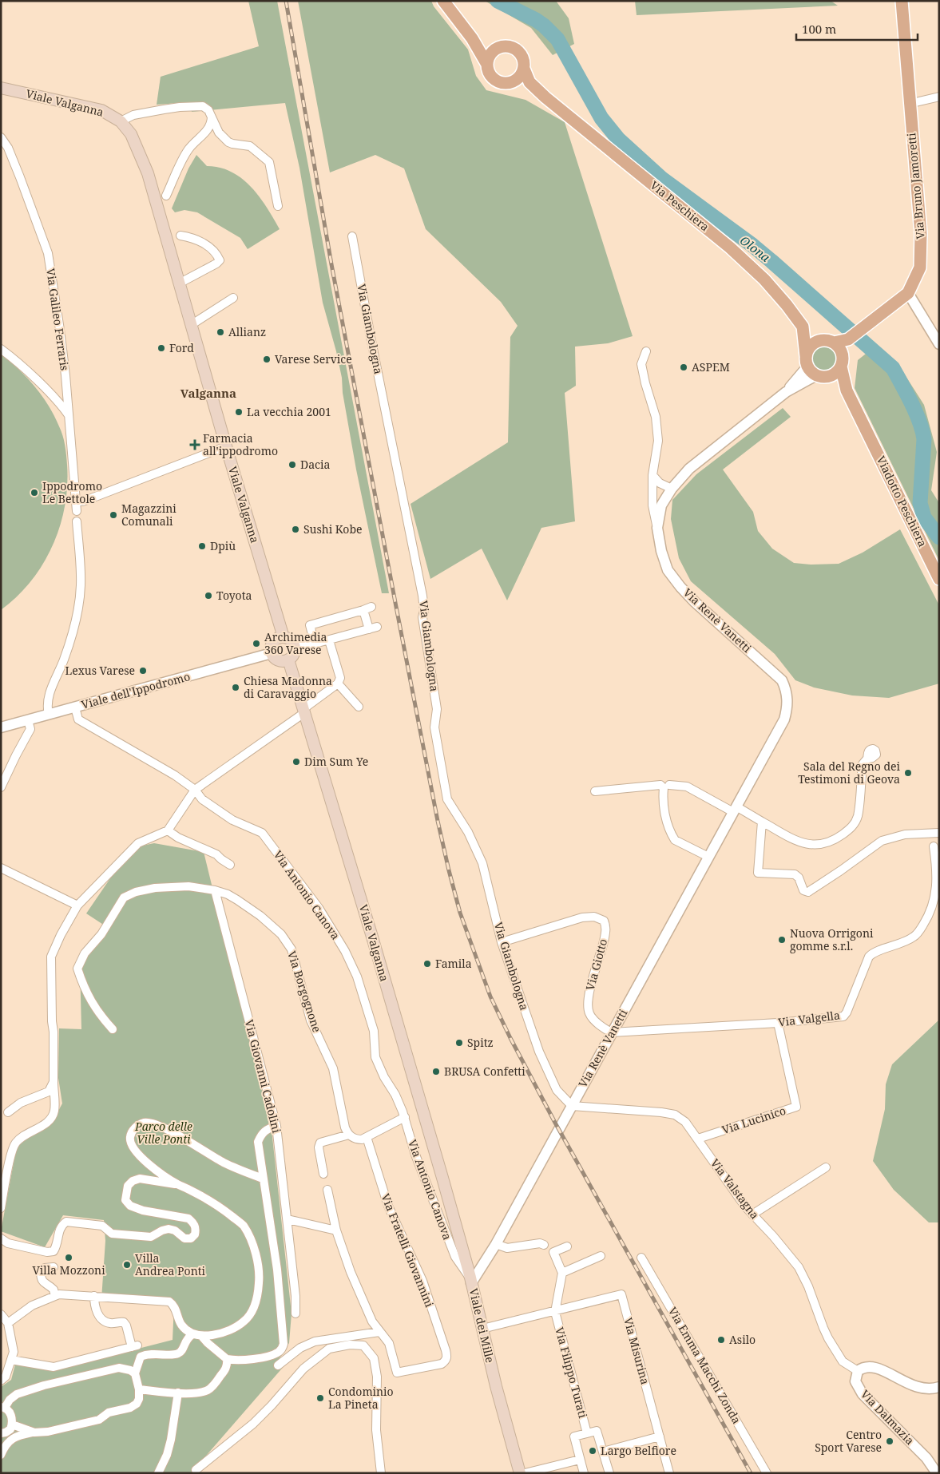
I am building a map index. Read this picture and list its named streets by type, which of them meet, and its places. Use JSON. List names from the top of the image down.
{
  "streets": {
    "main road": [
      "Viale Valganna",
      "Via Bruno Jamoretti",
      "Via Peschiera",
      "Viadotto Peschiera",
      "Viale dei Mille"
    ],
    "street": [
      "Via Galileo Ferraris",
      "Via Giambologna",
      "Via Renè Vanetti",
      "Viale dell'Ippodromo",
      "Via Antonio Canova",
      "Via Giotto",
      "Via Borgognone",
      "Via Valgella",
      "Via Giovanni Cadolini",
      "Via Lucinico",
      "Via Valstagna",
      "Via Fratelli Giovannini",
      "Via Misurina",
      "Via Emma Macchi Zonda",
      "Via Filippo Turati",
      "Via Dalmazia"
    ]
  },
  "crossings": [
    ["Viale Valganna", "Viale dell'Ippodromo"],
    ["Viale Valganna", "Viale dei Mille"],
    ["Via Bruno Jamoretti", "Via Peschiera"],
    ["Via Bruno Jamoretti", "Via Renè Vanetti"],
    ["Via Peschiera", "Via Renè Vanetti"],
    ["Via Giambologna", "Via Renè Vanetti"],
    ["Via Giambologna", "Via Giotto"],
    ["Via Giambologna", "Via Valstagna"],
    ["Via Renè Vanetti", "Via Antonio Canova"],
    ["Via Renè Vanetti", "Via Giotto"],
    ["Via Renè Vanetti", "Via Valgella"],
    ["Via Renè Vanetti", "Via Valstagna"],
    ["Via Renè Vanetti", "Viale dei Mille"],
    ["Viale dell'Ippodromo", "Via Antonio Canova"],
    ["Via Antonio Canova", "Viale dei Mille"],
    ["Via Giotto", "Via Valgella"],
    ["Via Borgognone", "Via Giovanni Cadolini"],
    ["Via Valgella", "Via Lucinico"],
    ["Via Lucinico", "Via Valstagna"],
    ["Via Valstagna", "Via Dalmazia"],
    ["Viale dei Mille", "Via Misurina"],
    ["Via Misurina", "Via Filippo Turati"]
  ],
  "districts": ["Valganna"],
  "water": ["Olona"],
  "parks": ["Parco delle Ville Ponti"],
  "places": {
    "other": [
      "Allianz",
      "Ford",
      "Varese Service",
      "ASPEM",
      "La vecchia 2001",
      "Dacia",
      "Ippodromo Le Bettole",
      "Magazzini Comunali",
      "Sushi Kobe",
      "Dpiù",
      "Toyota",
      "Archimedia 360 Varese",
      "Lexus Varese",
      "Chiesa Madonna di Caravaggio",
      "Dim Sum Ye",
      "Sala del Regno dei Testimoni di Geova",
      "Nuova Orrigoni gomme s.r.l.",
      "Famila",
      "Spitz",
      "BRUSA Confetti",
      "Villa Mozzoni",
      "Villa Andrea Ponti",
      "Asilo",
      "Condominio La Pineta",
      "Centro Sport Varese",
      "Largo Belfiore"
    ],
    "health": ["Farmacia all'ippodromo"]
  },
  "scale_bar": "100 m"
}
